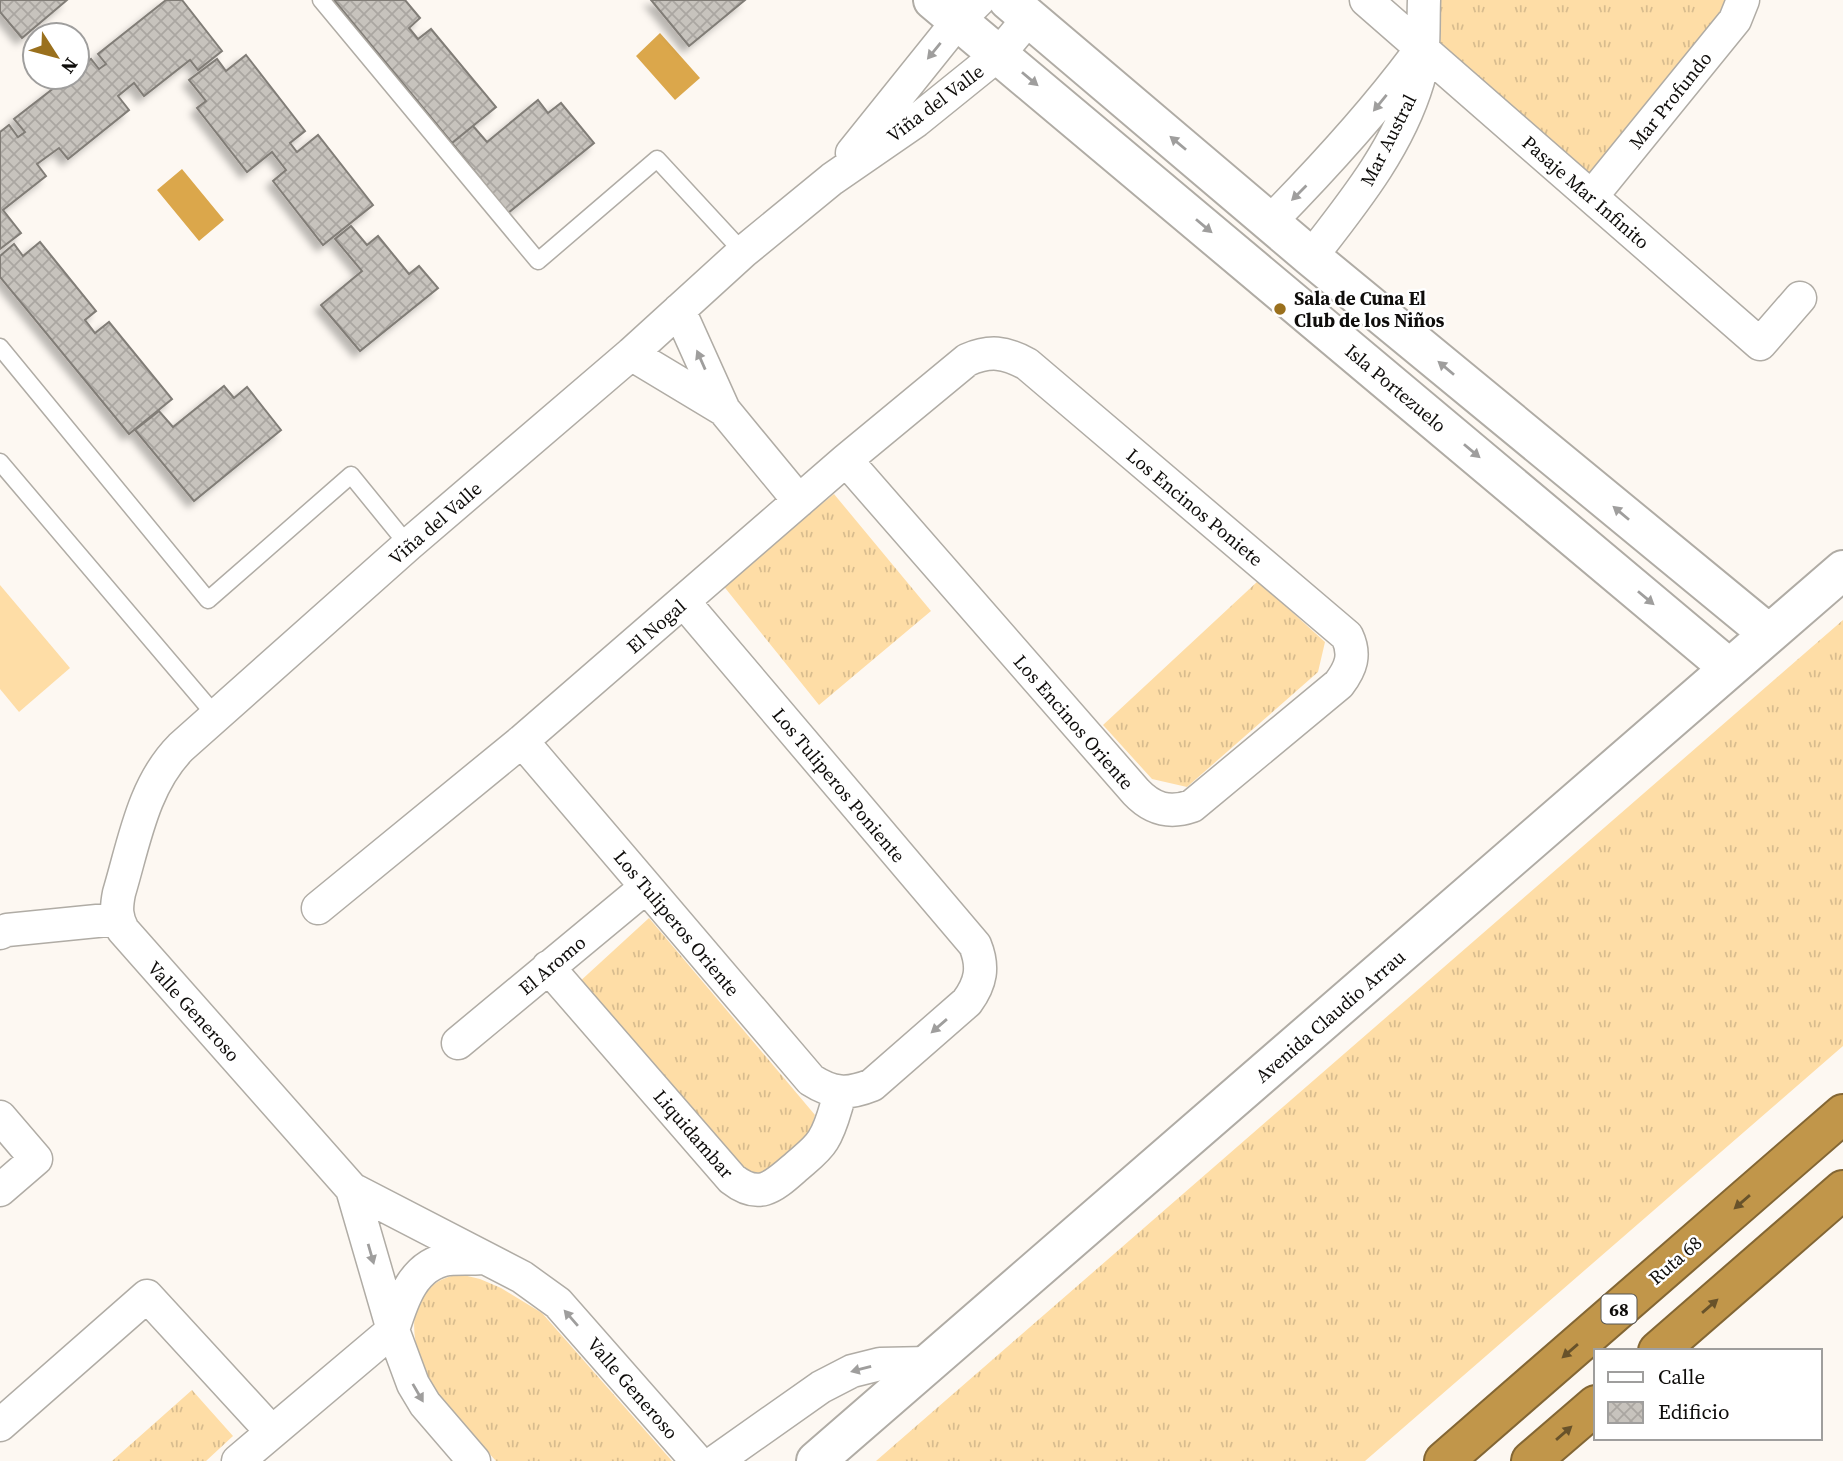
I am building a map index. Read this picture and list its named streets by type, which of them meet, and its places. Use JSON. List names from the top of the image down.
{
  "streets": {
    "highway": ["Ruta 68", "68"],
    "street": [
      "Mar Profundo",
      "Viña del Valle",
      "Mar Austral",
      "Pasaje Mar Infinito",
      "Isla Portezuelo",
      "Los Encinos Poniete",
      "El Nogal",
      "Los Encinos Oriente",
      "Los Tuliperos Poniente",
      "Los Tuliperos Oriente",
      "El Aromo",
      "Valle Generoso",
      "Avenida Claudio Arrau",
      "Liquidambar"
    ]
  },
  "crossings": [
    ["Mar Profundo", "Pasaje Mar Infinito"],
    ["Viña del Valle", "Isla Portezuelo"],
    ["Viña del Valle", "Valle Generoso"],
    ["Mar Austral", "Pasaje Mar Infinito"],
    ["Isla Portezuelo", "Avenida Claudio Arrau"],
    ["Los Encinos Poniete", "El Nogal"],
    ["Los Encinos Poniete", "Los Encinos Oriente"],
    ["El Nogal", "Los Encinos Oriente"],
    ["El Nogal", "Los Tuliperos Poniente"],
    ["El Nogal", "Los Tuliperos Oriente"],
    ["Los Tuliperos Poniente", "Los Tuliperos Oriente"],
    ["Los Tuliperos Poniente", "Liquidambar"],
    ["Los Tuliperos Oriente", "El Aromo"],
    ["Los Tuliperos Oriente", "Liquidambar"],
    ["El Aromo", "Liquidambar"]
  ],
  "places": ["Sala de Cuna El Club de los Niños"],
  "legend": ["Calle", "Edificio"],
  "north": "bottom right"
}
